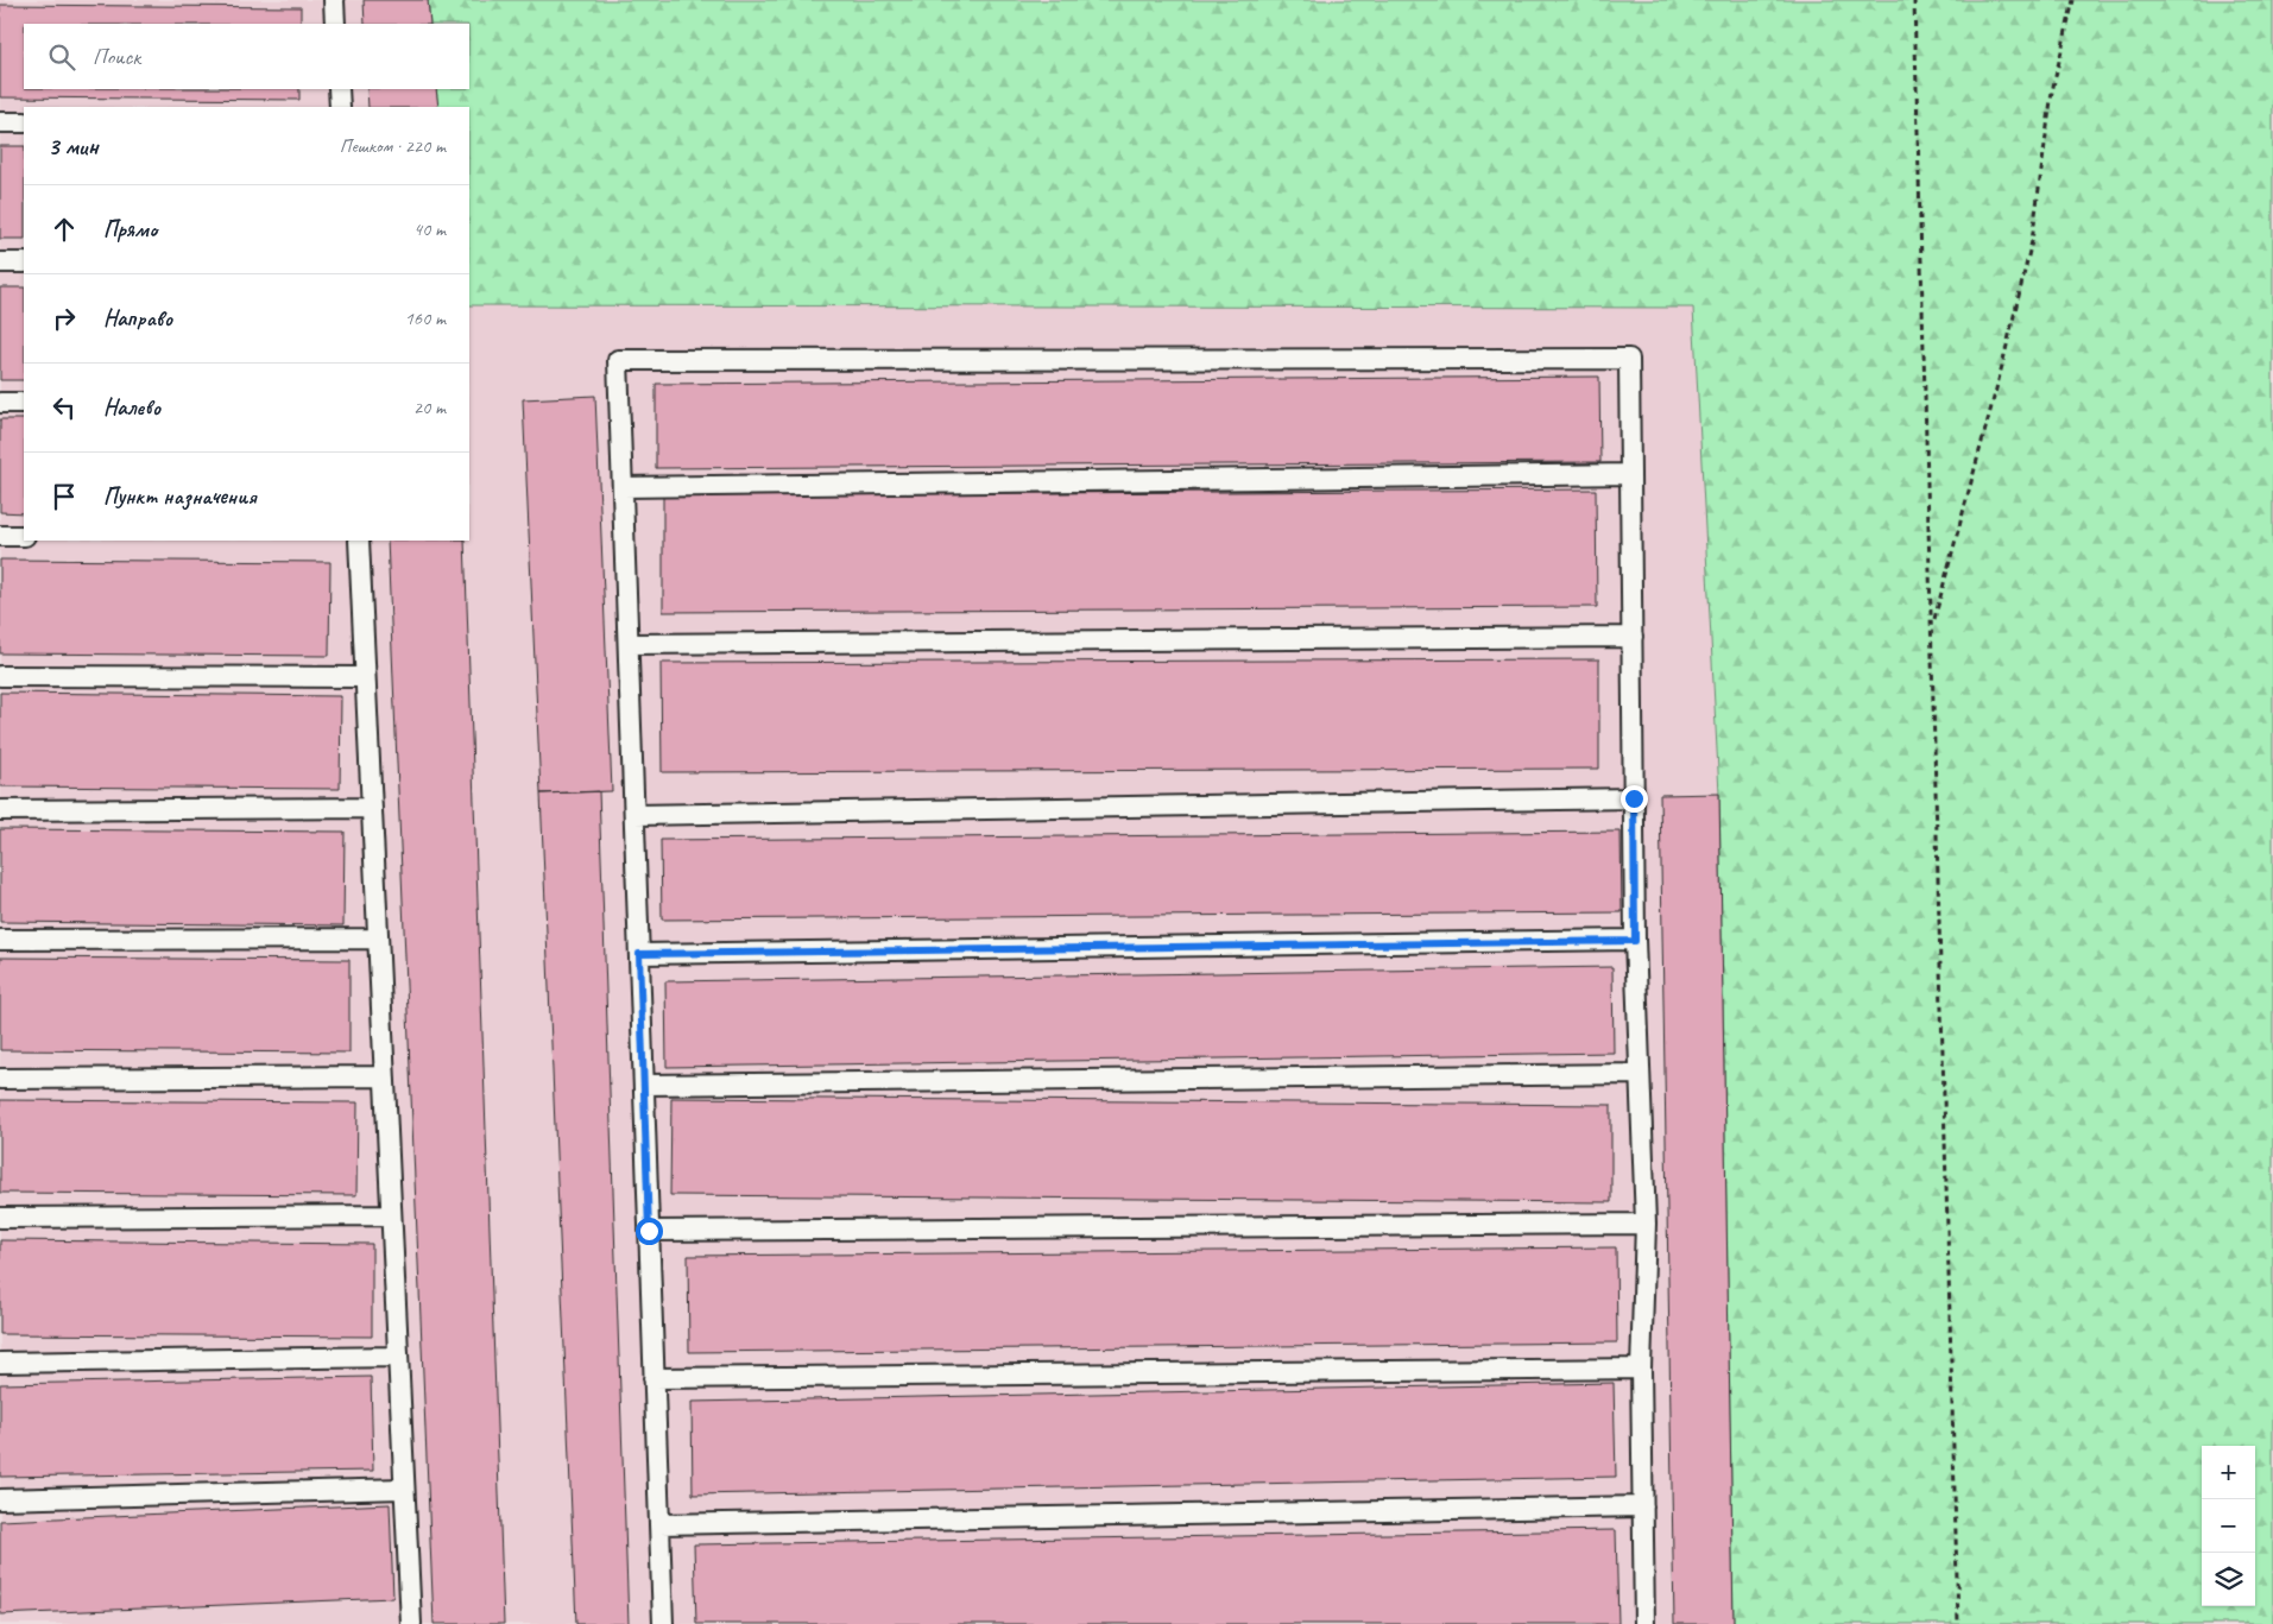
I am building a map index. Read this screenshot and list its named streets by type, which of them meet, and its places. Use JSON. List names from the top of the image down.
{
  "page": {
    "search": "Поиск",
    "heading": ["3 мин", "Пешком · 220 m"],
    "list": [
      ["Прямо", "40 m"],
      ["Направо", "160 m"],
      ["Налево", "20 m"],
      "Пункт назначения"
    ],
    "map_buttons": ["+", "−"]
  }
}
